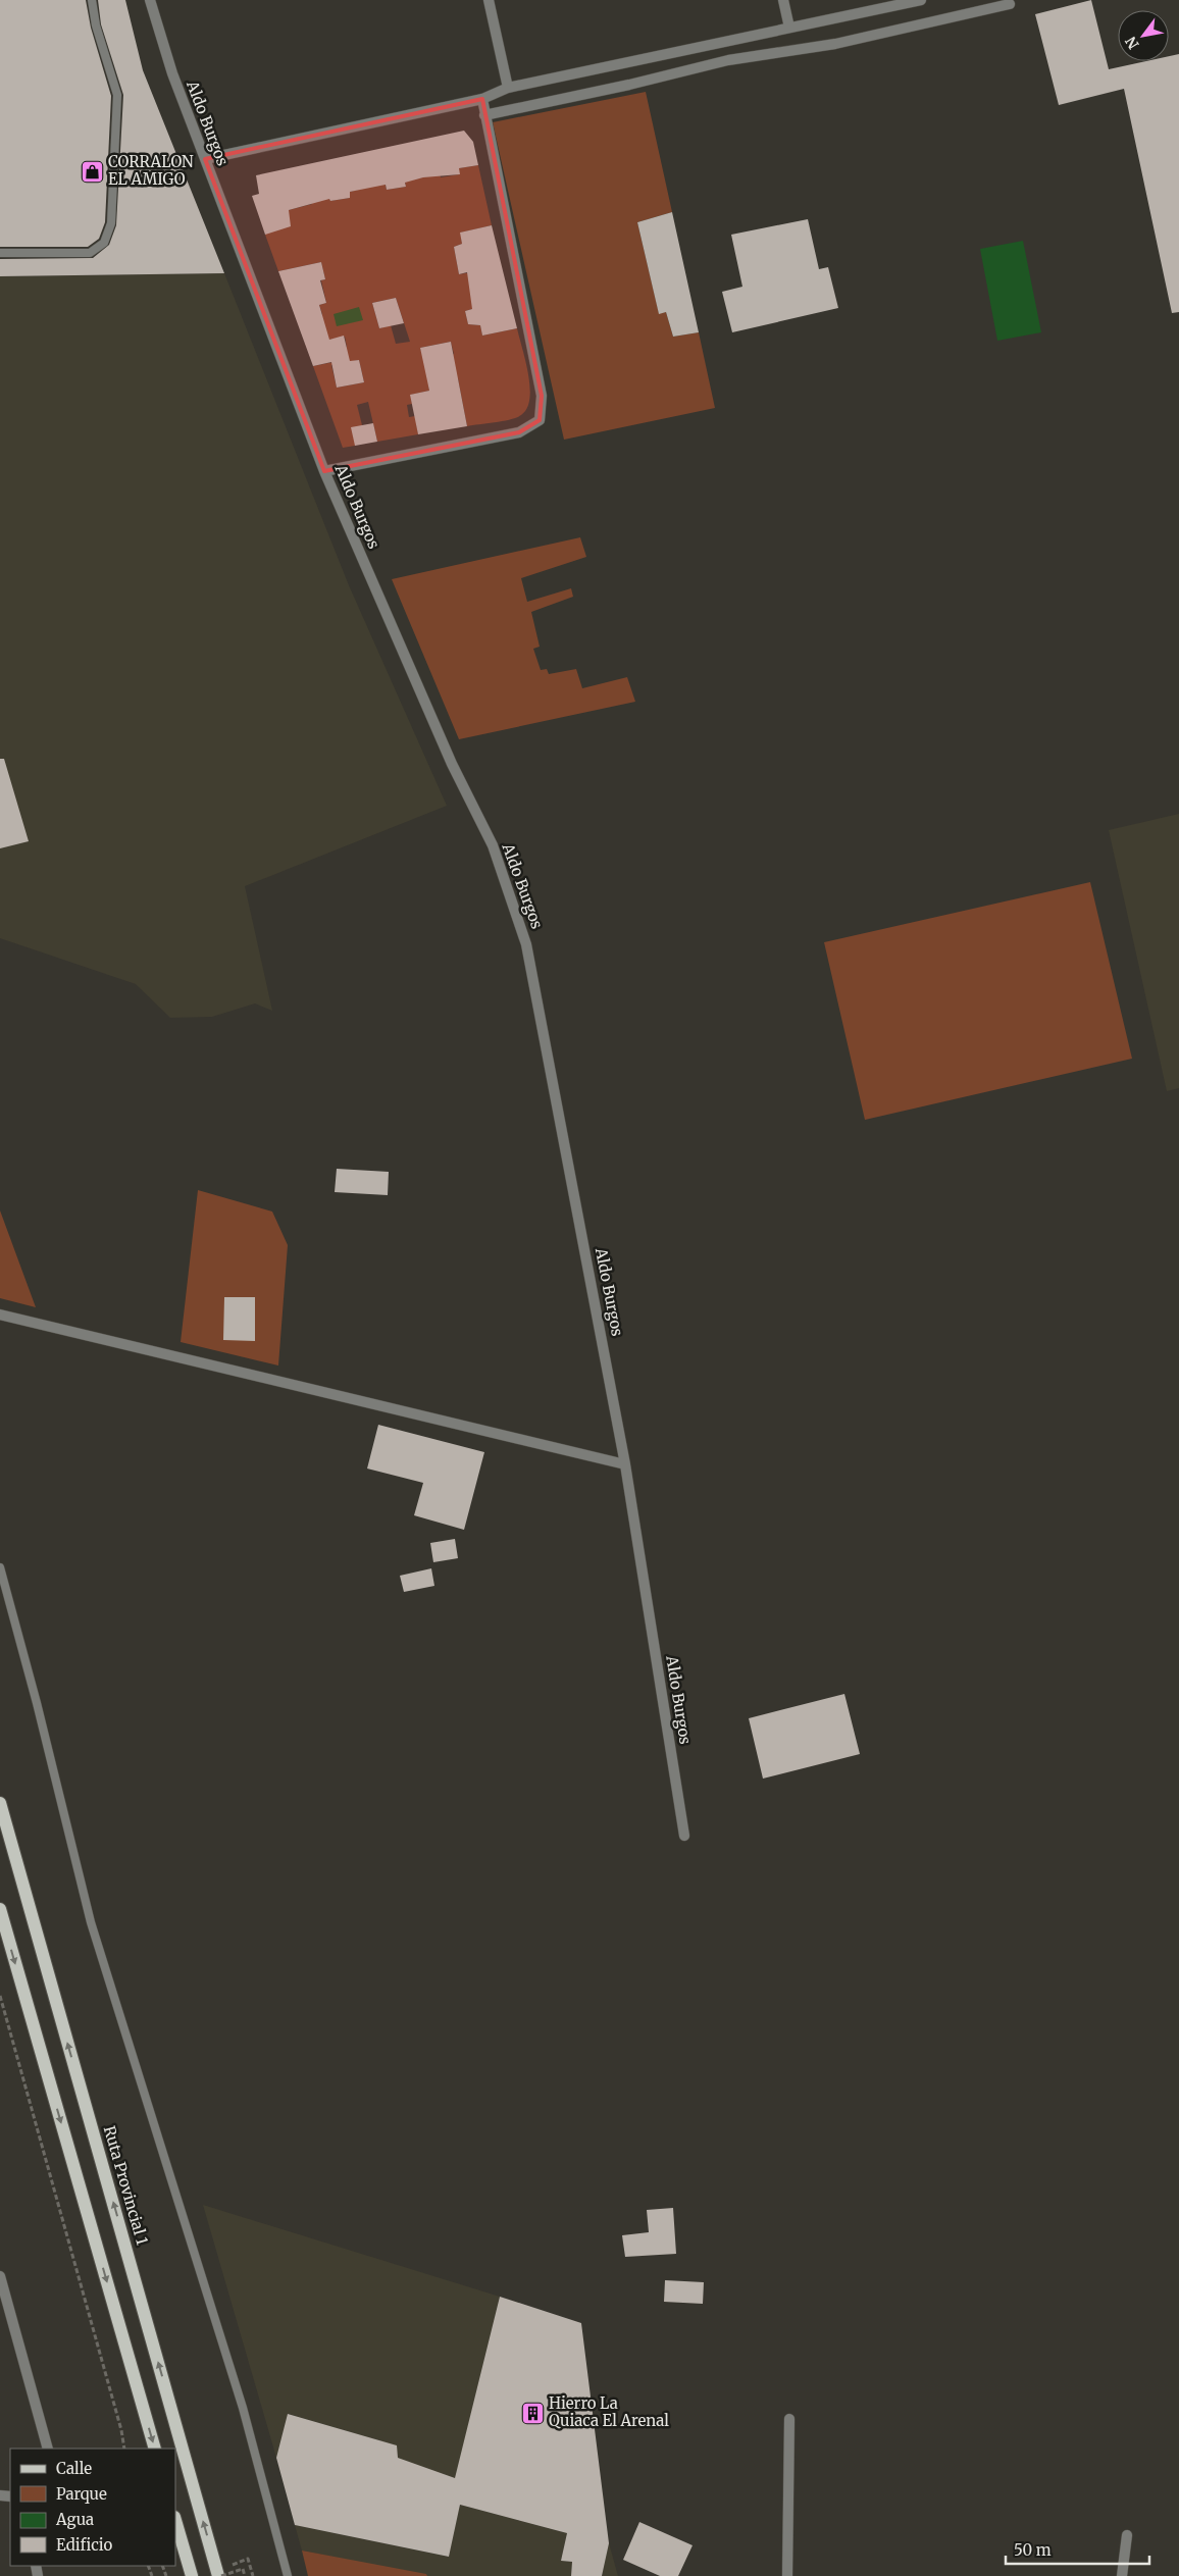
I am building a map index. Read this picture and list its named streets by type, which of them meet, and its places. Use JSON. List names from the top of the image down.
{
  "streets": {
    "main road": ["Ruta Provincial 1"],
    "street": ["Aldo Burgos"]
  },
  "places": {
    "shop": ["CORRALON EL AMIGO"],
    "building": ["Hierro La Quiaca El Arenal"]
  },
  "legend": [
    "Calle",
    "Parque",
    "Agua",
    "Edificio"
  ],
  "scale_bar": "50 m",
  "north": "bottom left"
}
